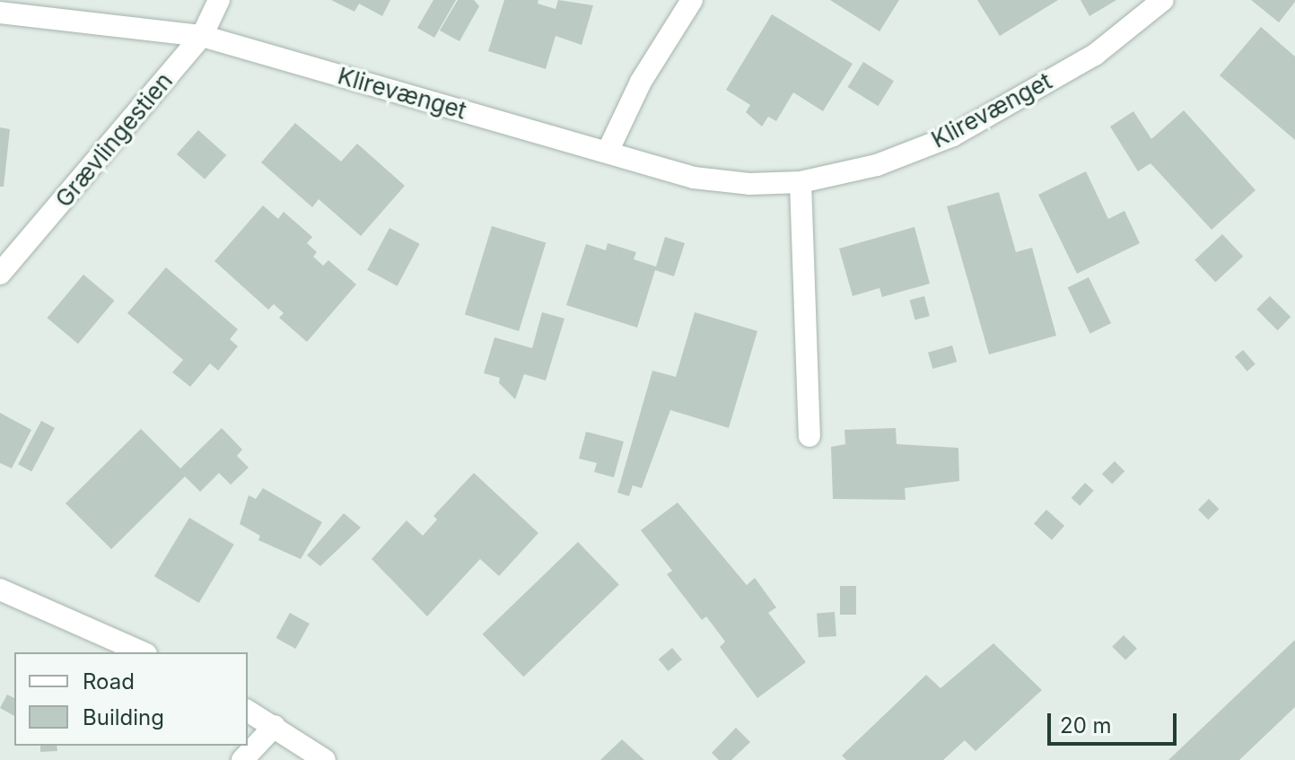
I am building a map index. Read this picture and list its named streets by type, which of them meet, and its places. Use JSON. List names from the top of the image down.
{
  "streets": {
    "street": ["Klirevænget", "Grævlingestien"]
  },
  "crossings": [
    ["Klirevænget", "Grævlingestien"]
  ],
  "legend": ["Road", "Building"],
  "scale_bar": "20 m"
}
